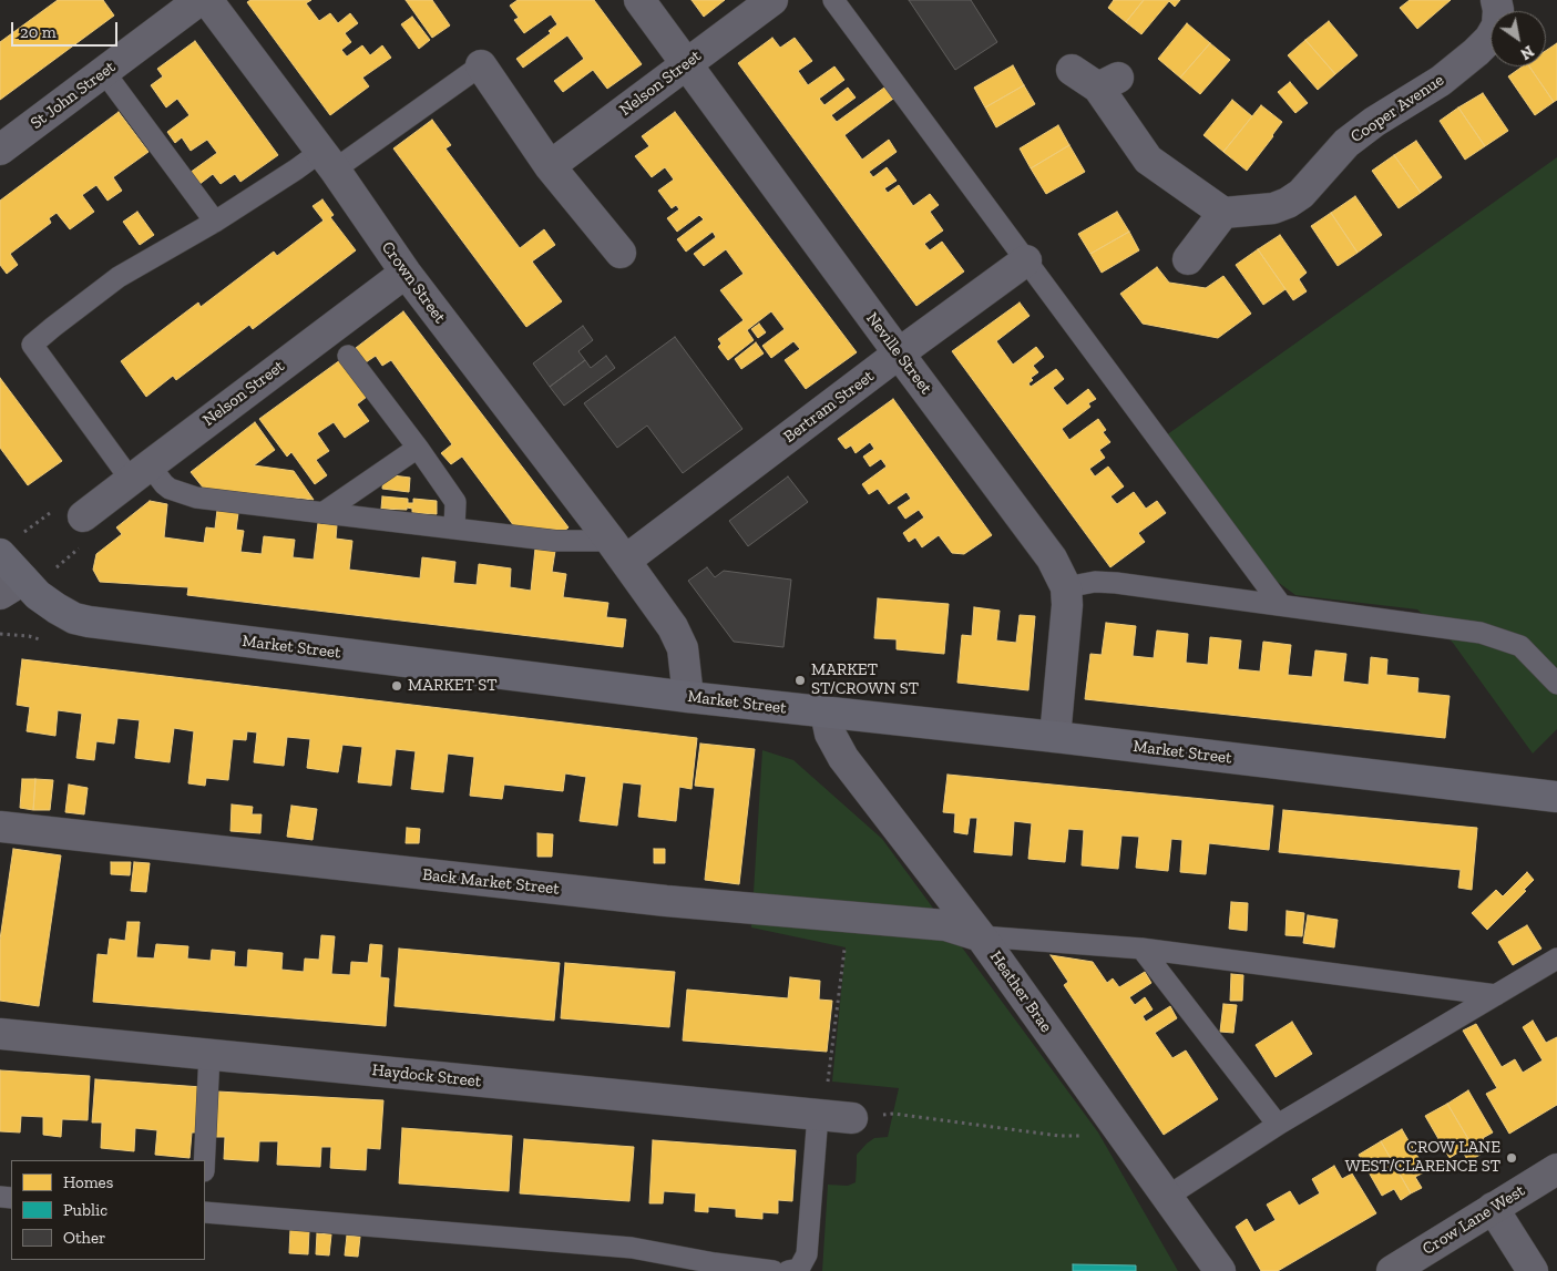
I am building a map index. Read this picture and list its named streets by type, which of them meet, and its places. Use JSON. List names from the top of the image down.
{
  "streets": {
    "main road": ["Crow Lane West"],
    "street": [
      "Nelson Street",
      "St John Street",
      "Cooper Avenue",
      "Crown Street",
      "Neville Street",
      "Bertram Street",
      "Market Street",
      "Back Market Street",
      "Heather Brae",
      "Haydock Street"
    ]
  },
  "crossings": [
    ["Nelson Street", "Crown Street"],
    ["Nelson Street", "Neville Street"],
    ["Crown Street", "Bertram Street"],
    ["Crown Street", "Market Street"],
    ["Neville Street", "Bertram Street"],
    ["Neville Street", "Market Street"],
    ["Market Street", "Heather Brae"],
    ["Back Market Street", "Heather Brae"]
  ],
  "places": ["MARKET ST/CROWN ST", "MARKET ST", "CROW LANE WEST/CLARENCE ST"],
  "legend": ["Homes", "Public", "Other"],
  "scale_bar": "20 m",
  "north": "bottom right"
}
